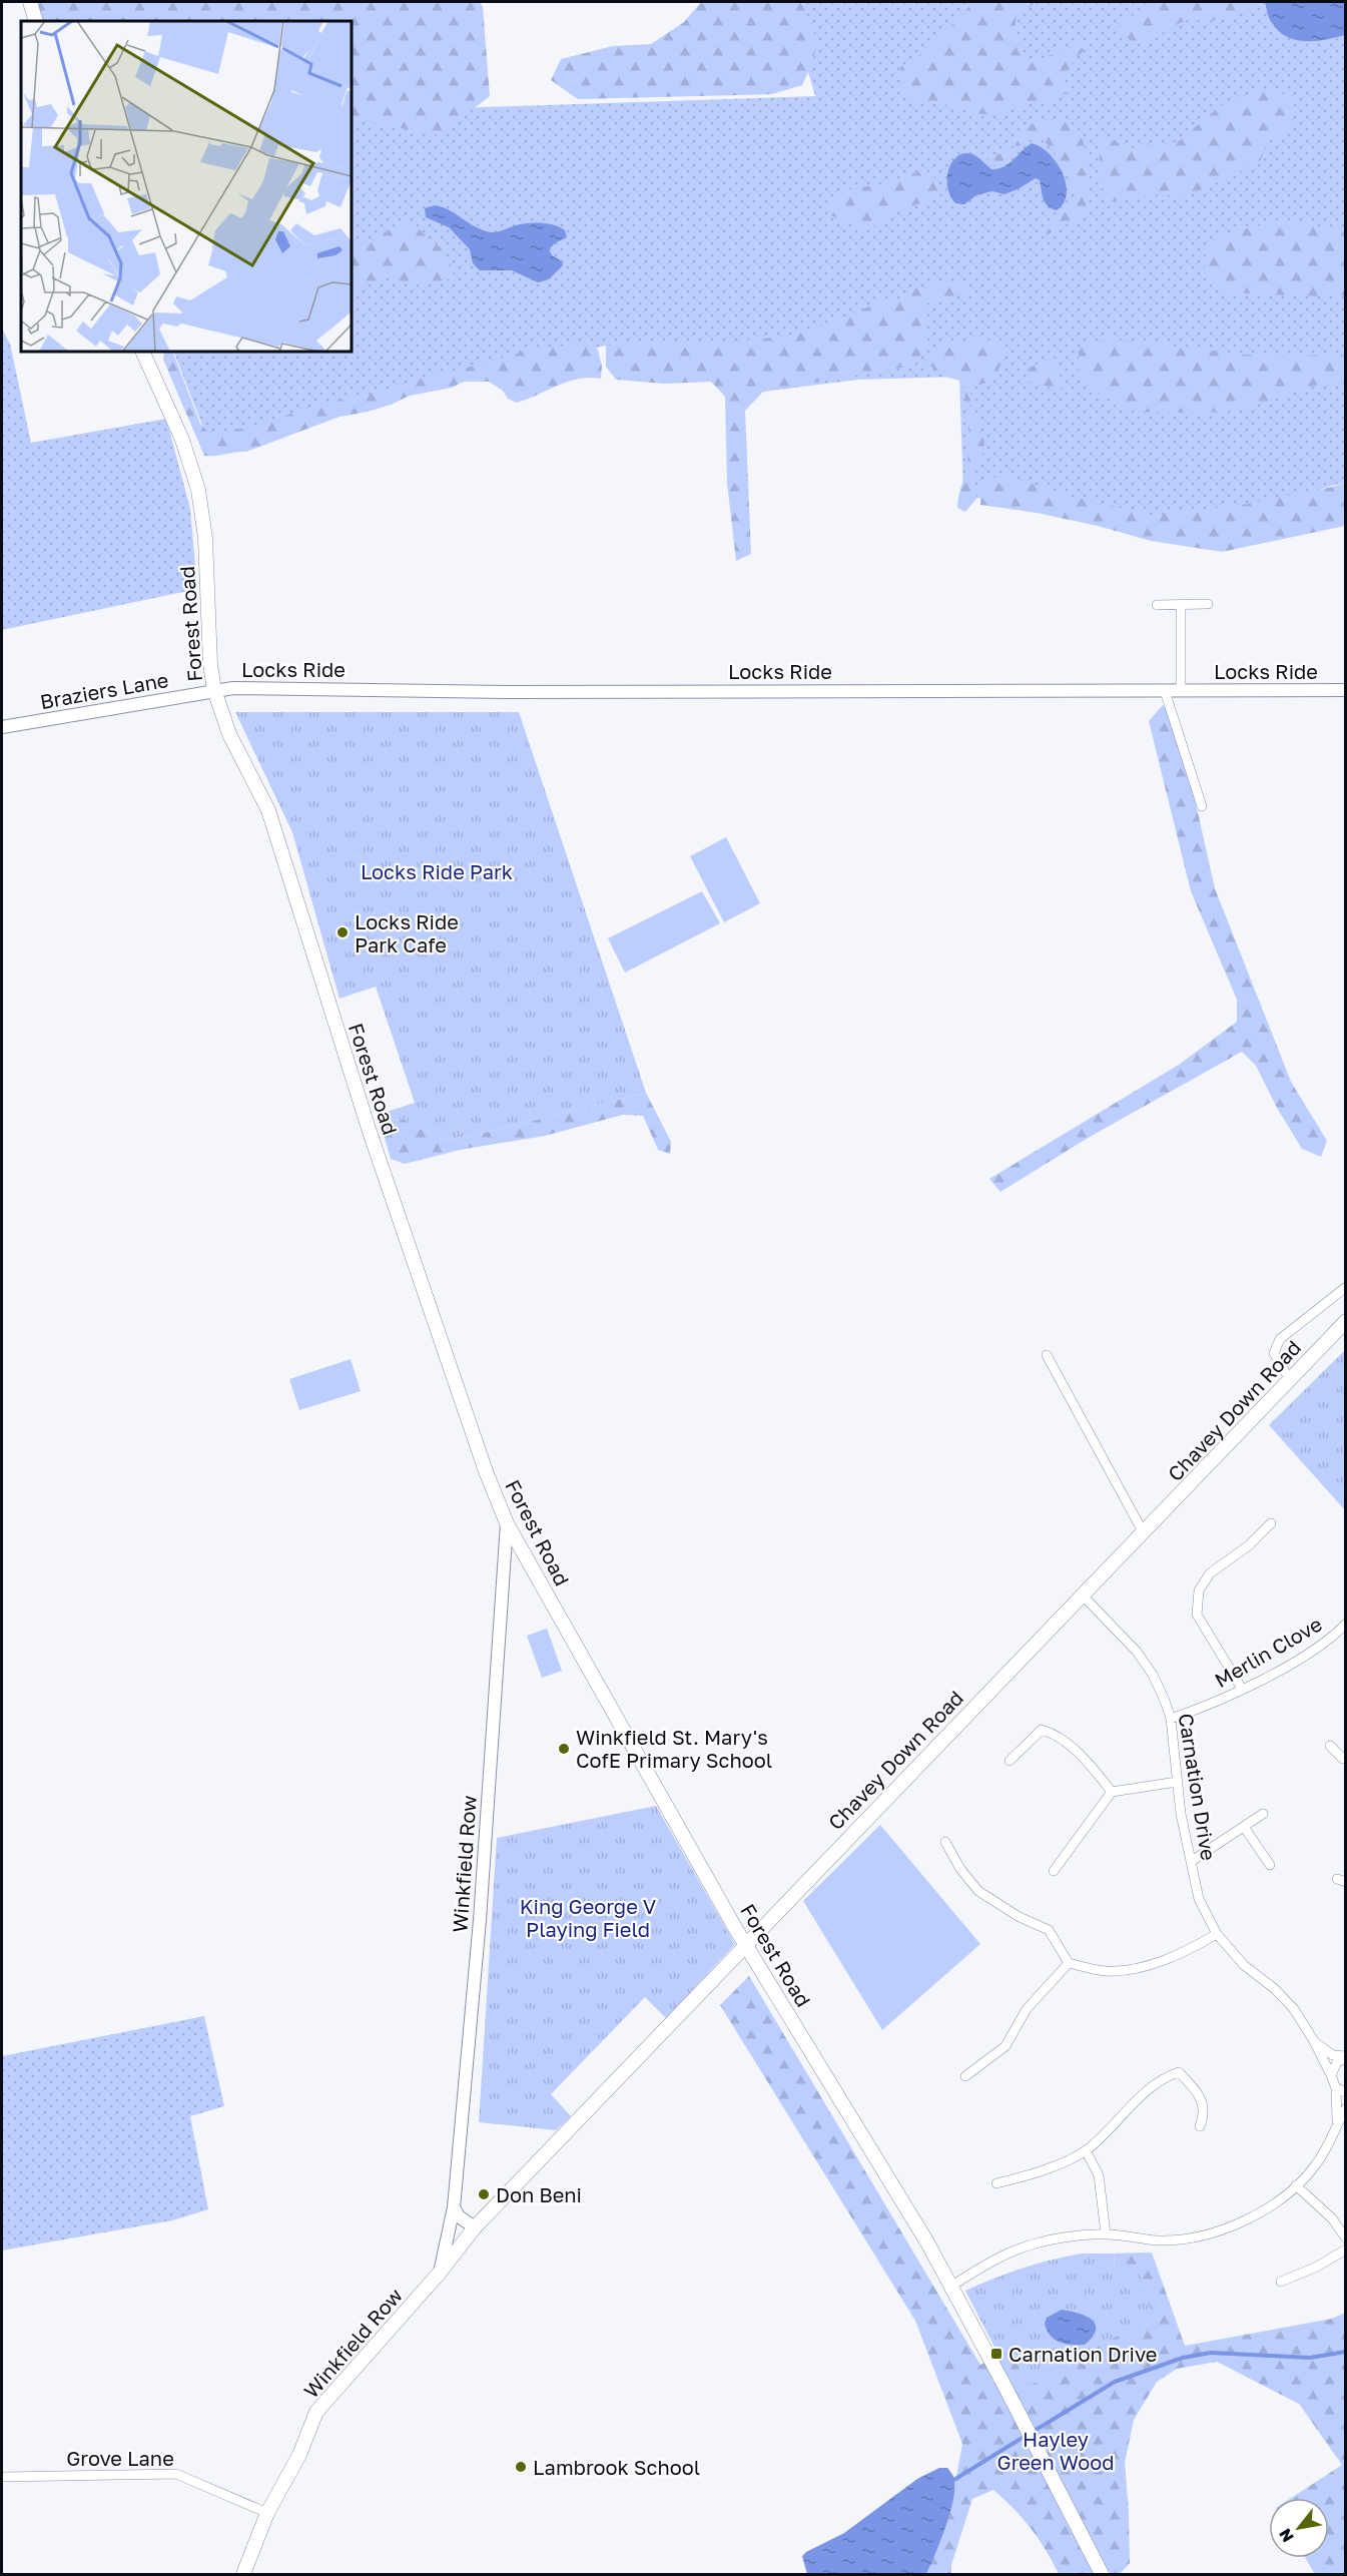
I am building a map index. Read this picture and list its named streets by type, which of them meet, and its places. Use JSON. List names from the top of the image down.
{
  "streets": {
    "main road": ["Forest Road", "Chavey Down Road", "Winkfield Row"],
    "street": [
      "Locks Ride",
      "Braziers Lane",
      "Merlin Clove",
      "Carnation Drive",
      "Grove Lane"
    ]
  },
  "crossings": [
    ["Forest Road", "Locks Ride"],
    ["Forest Road", "Braziers Lane"],
    ["Forest Road", "Chavey Down Road"],
    ["Forest Road", "Winkfield Row"],
    ["Locks Ride", "Braziers Lane"],
    ["Chavey Down Road", "Carnation Drive"],
    ["Chavey Down Road", "Winkfield Row"],
    ["Merlin Clove", "Carnation Drive"],
    ["Winkfield Row", "Grove Lane"]
  ],
  "parks": ["Locks Ride Park", "King George V Playing Field", "Hayley Green Wood"],
  "places": {
    "other": [
      "Locks Ride Park Cafe",
      "Winkfield St. Mary's CofE Primary School",
      "Don Beni",
      "Lambrook School"
    ],
    "transit": ["Carnation Drive"]
  },
  "north": "bottom left"
}
